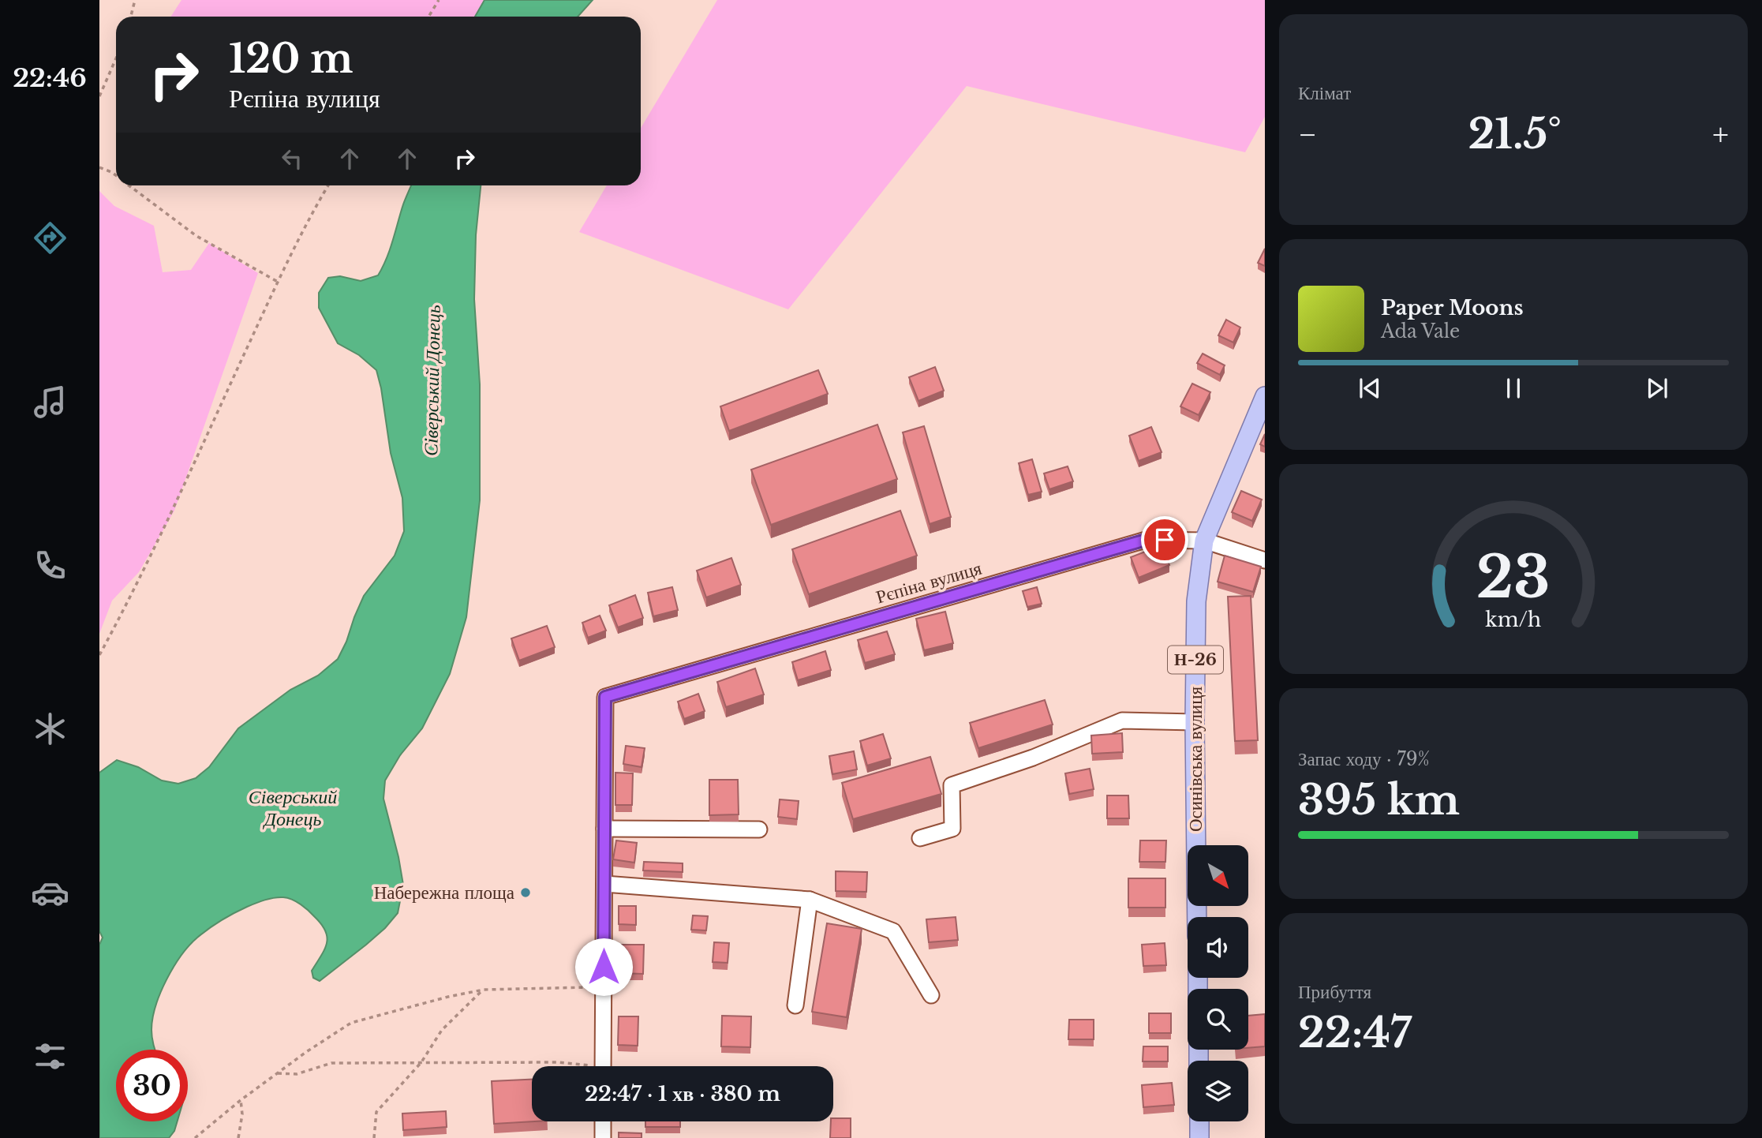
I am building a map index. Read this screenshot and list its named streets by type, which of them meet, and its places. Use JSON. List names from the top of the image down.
{
  "streets": {
    "main road": ["Н-26", "Осинівська вулиця"],
    "street": ["Рєпіна вулиця"]
  },
  "crossings": [
    ["Рєпіна вулиця", "Осинівська вулиця"]
  ],
  "water": ["Сіверський Донець"],
  "places": ["Набережна площа"],
  "north": "bottom right",
  "page": {
    "tabs": "22:46",
    "tile": [
      "Клімат",
      ["Запас ходу · 79%", "395 km"],
      ["Прибуття", "22:47"]
    ],
    "turn": ["120 m", "Рєпіна вулиця"],
    "heat": ["−", "21.5°", "+"],
    "song": ["Paper Moons", "Ada Vale"],
    "limit": "30",
    "trip": "22:47 · 1 хв · 380 m",
    "gauge": ["23", "km/h"]
  }
}
